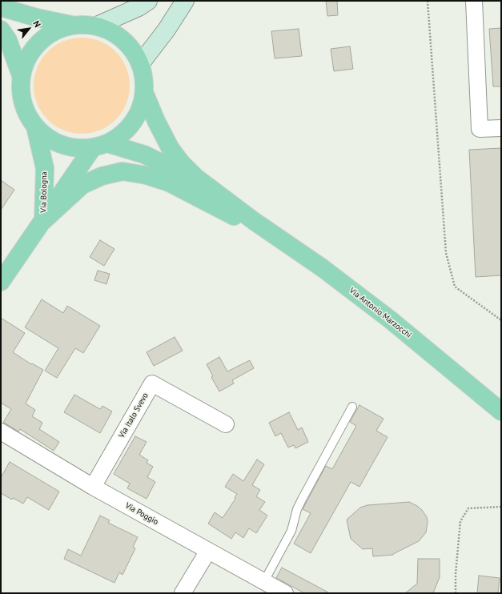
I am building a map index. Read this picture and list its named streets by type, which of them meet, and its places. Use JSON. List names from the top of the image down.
{
  "streets": {
    "main road": ["Via Bologna", "Via Antonio Marzocchi"],
    "street": ["Via Italo Svevo", "Via Poggio"]
  },
  "crossings": [
    ["Via Bologna", "Via Antonio Marzocchi"],
    ["Via Italo Svevo", "Via Poggio"]
  ],
  "north": "top right"
}
